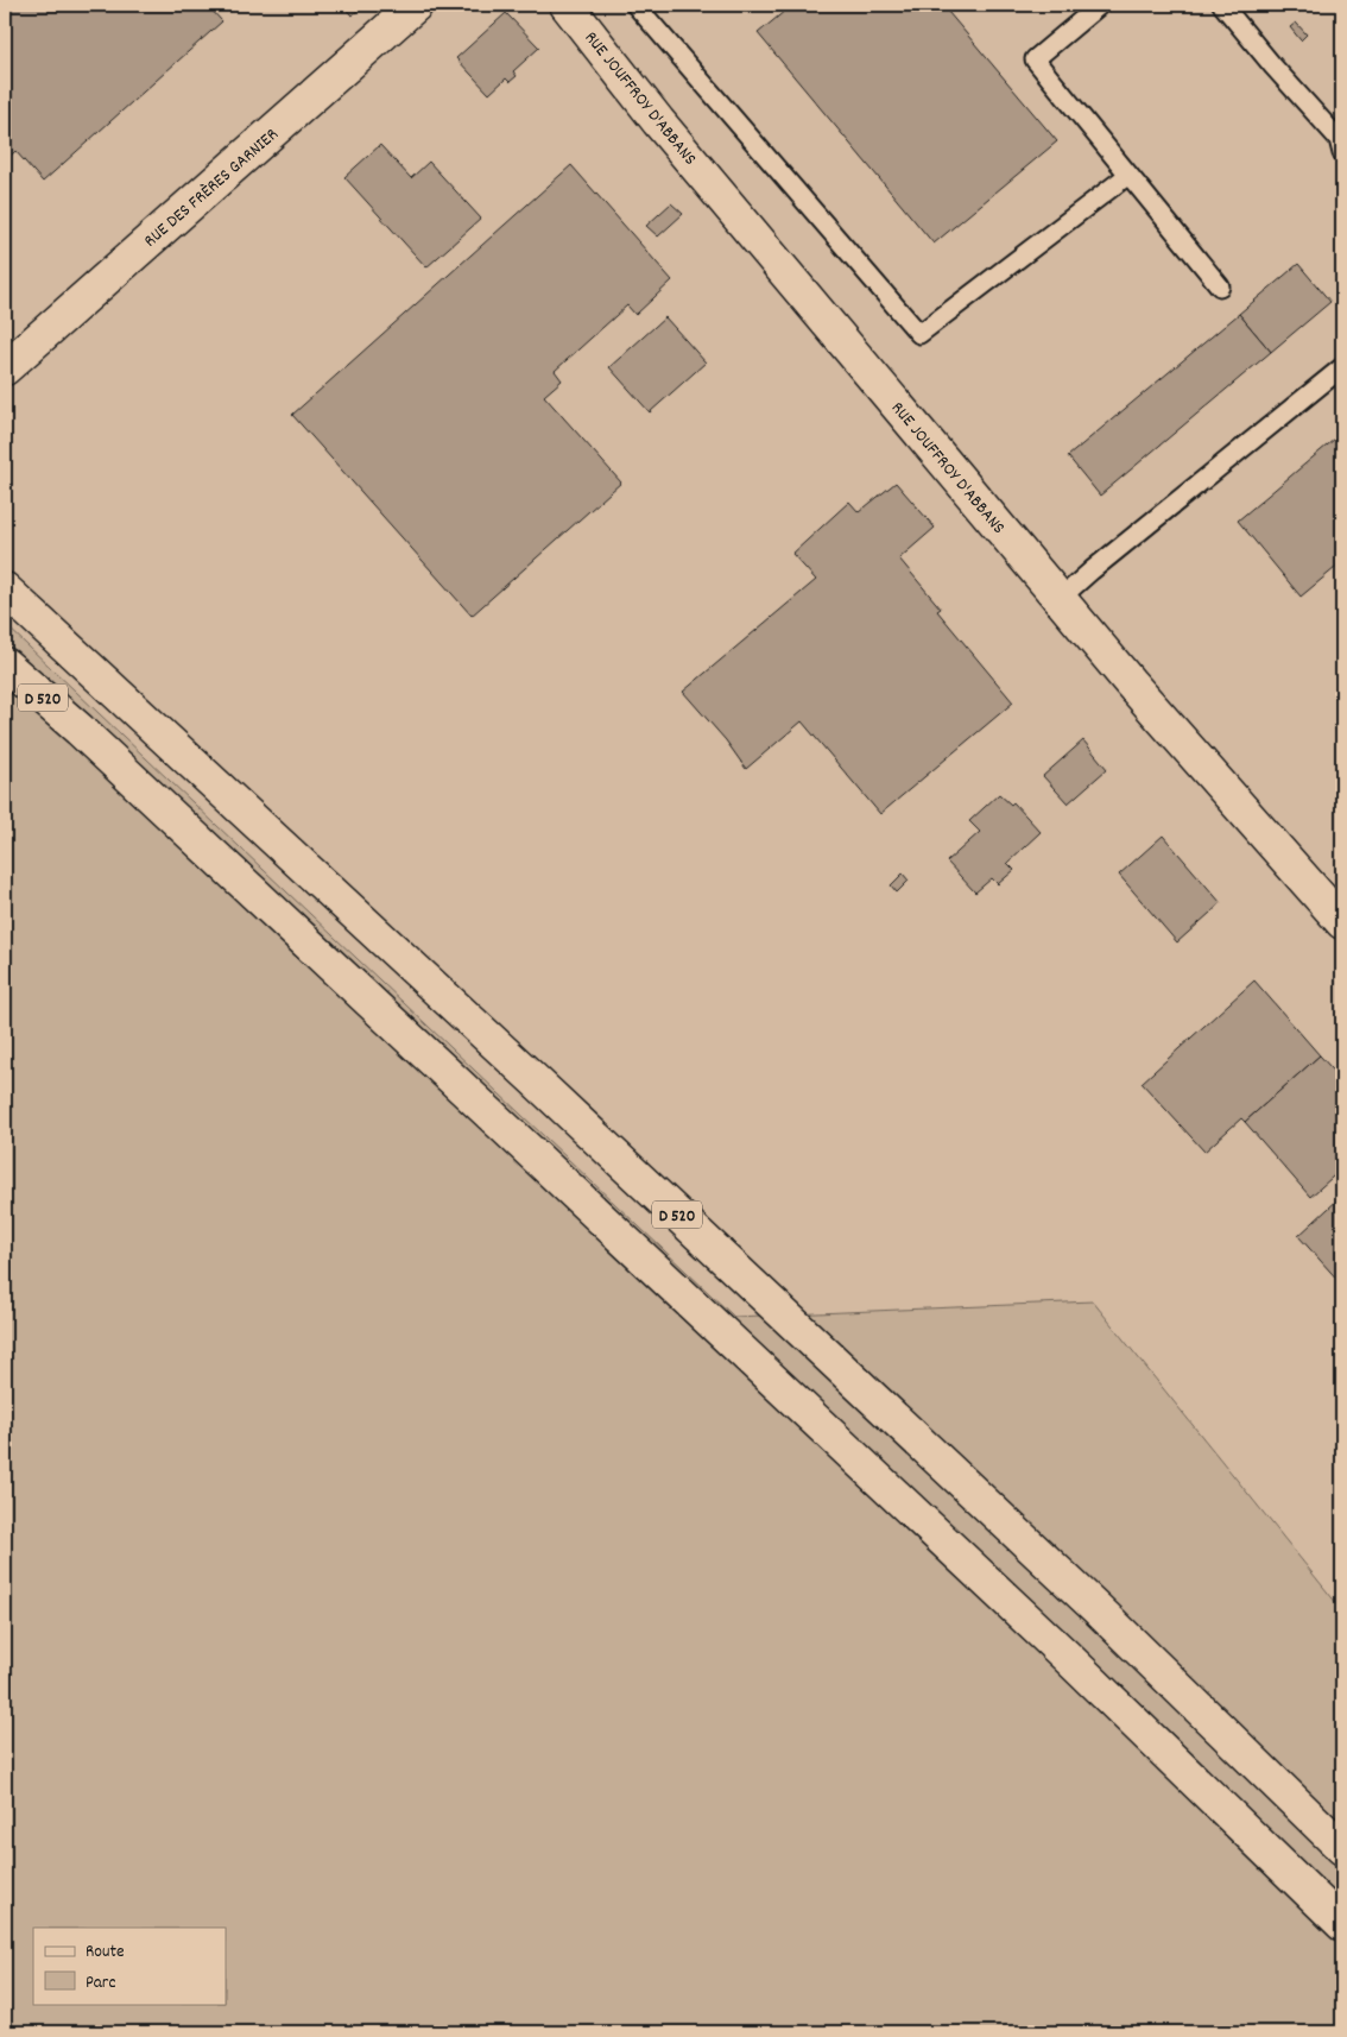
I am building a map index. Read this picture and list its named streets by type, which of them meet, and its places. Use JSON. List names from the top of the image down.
{
  "streets": {
    "main road": ["RUE JOUFFROY D'ABBANS", "RUE DES FRÈRES GARNIER", "D 520"]
  },
  "legend": ["Route", "Parc"]
}
